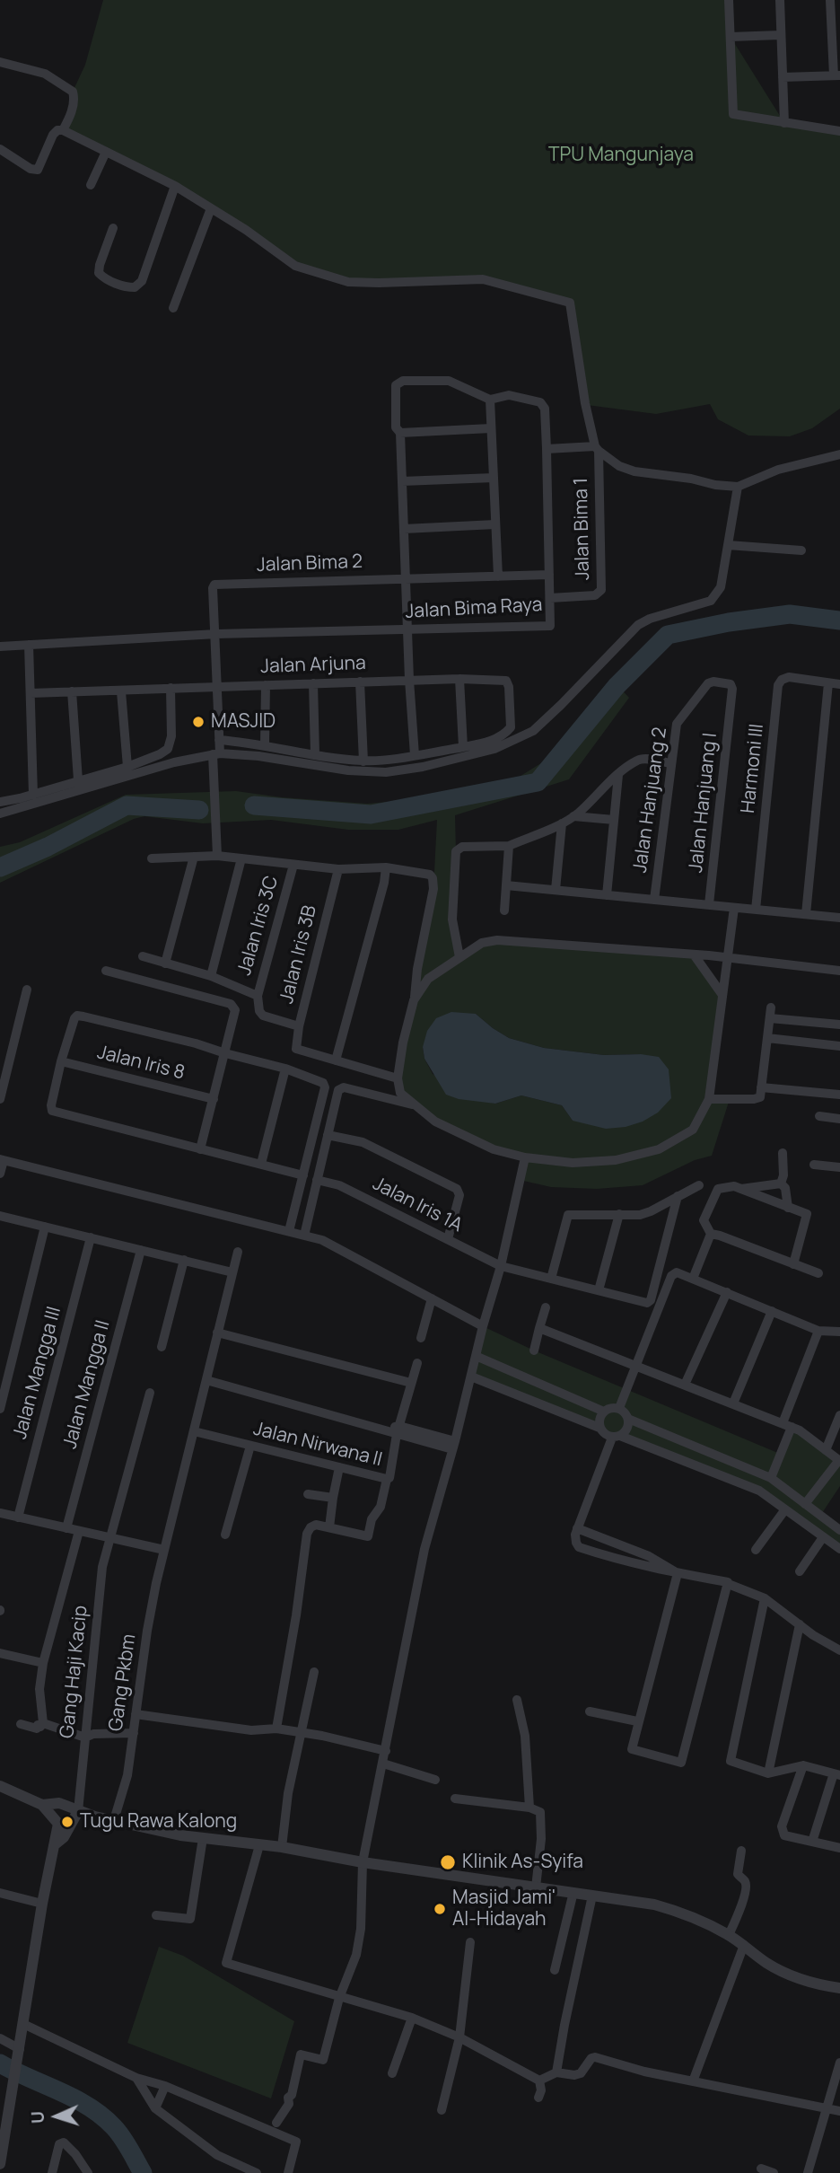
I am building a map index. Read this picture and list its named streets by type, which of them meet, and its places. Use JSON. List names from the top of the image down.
{
  "streets": {
    "street": [
      "Jalan Bima 1",
      "Jalan Bima 2",
      "Jalan Bima Raya",
      "Jalan Arjuna",
      "Harmoni III",
      "Jalan Hanjuang 2",
      "Jalan Hanjuang I",
      "Jalan Iris 3C",
      "Jalan Iris 3B",
      "Jalan Iris 8",
      "Jalan Iris 1A",
      "Jalan Mangga III",
      "Jalan Mangga II",
      "Jalan Nirwana II",
      "Gang Haji Kacip",
      "Gang Pkbm"
    ]
  },
  "crossings": [
    ["Jalan Bima 1", "Jalan Bima Raya"],
    ["Jalan Bima 2", "Jalan Bima Raya"],
    ["Jalan Hanjuang 2", "Jalan Hanjuang I"],
    ["Jalan Nirwana II", "Gang Pkbm"]
  ],
  "parks": ["TPU Mangunjaya"],
  "places": [
    "MASJID",
    "Tugu Rawa Kalong",
    "Klinik As-Syifa",
    "Masjid Jami' Al-Hidayah"
  ],
  "north": "left"
}
